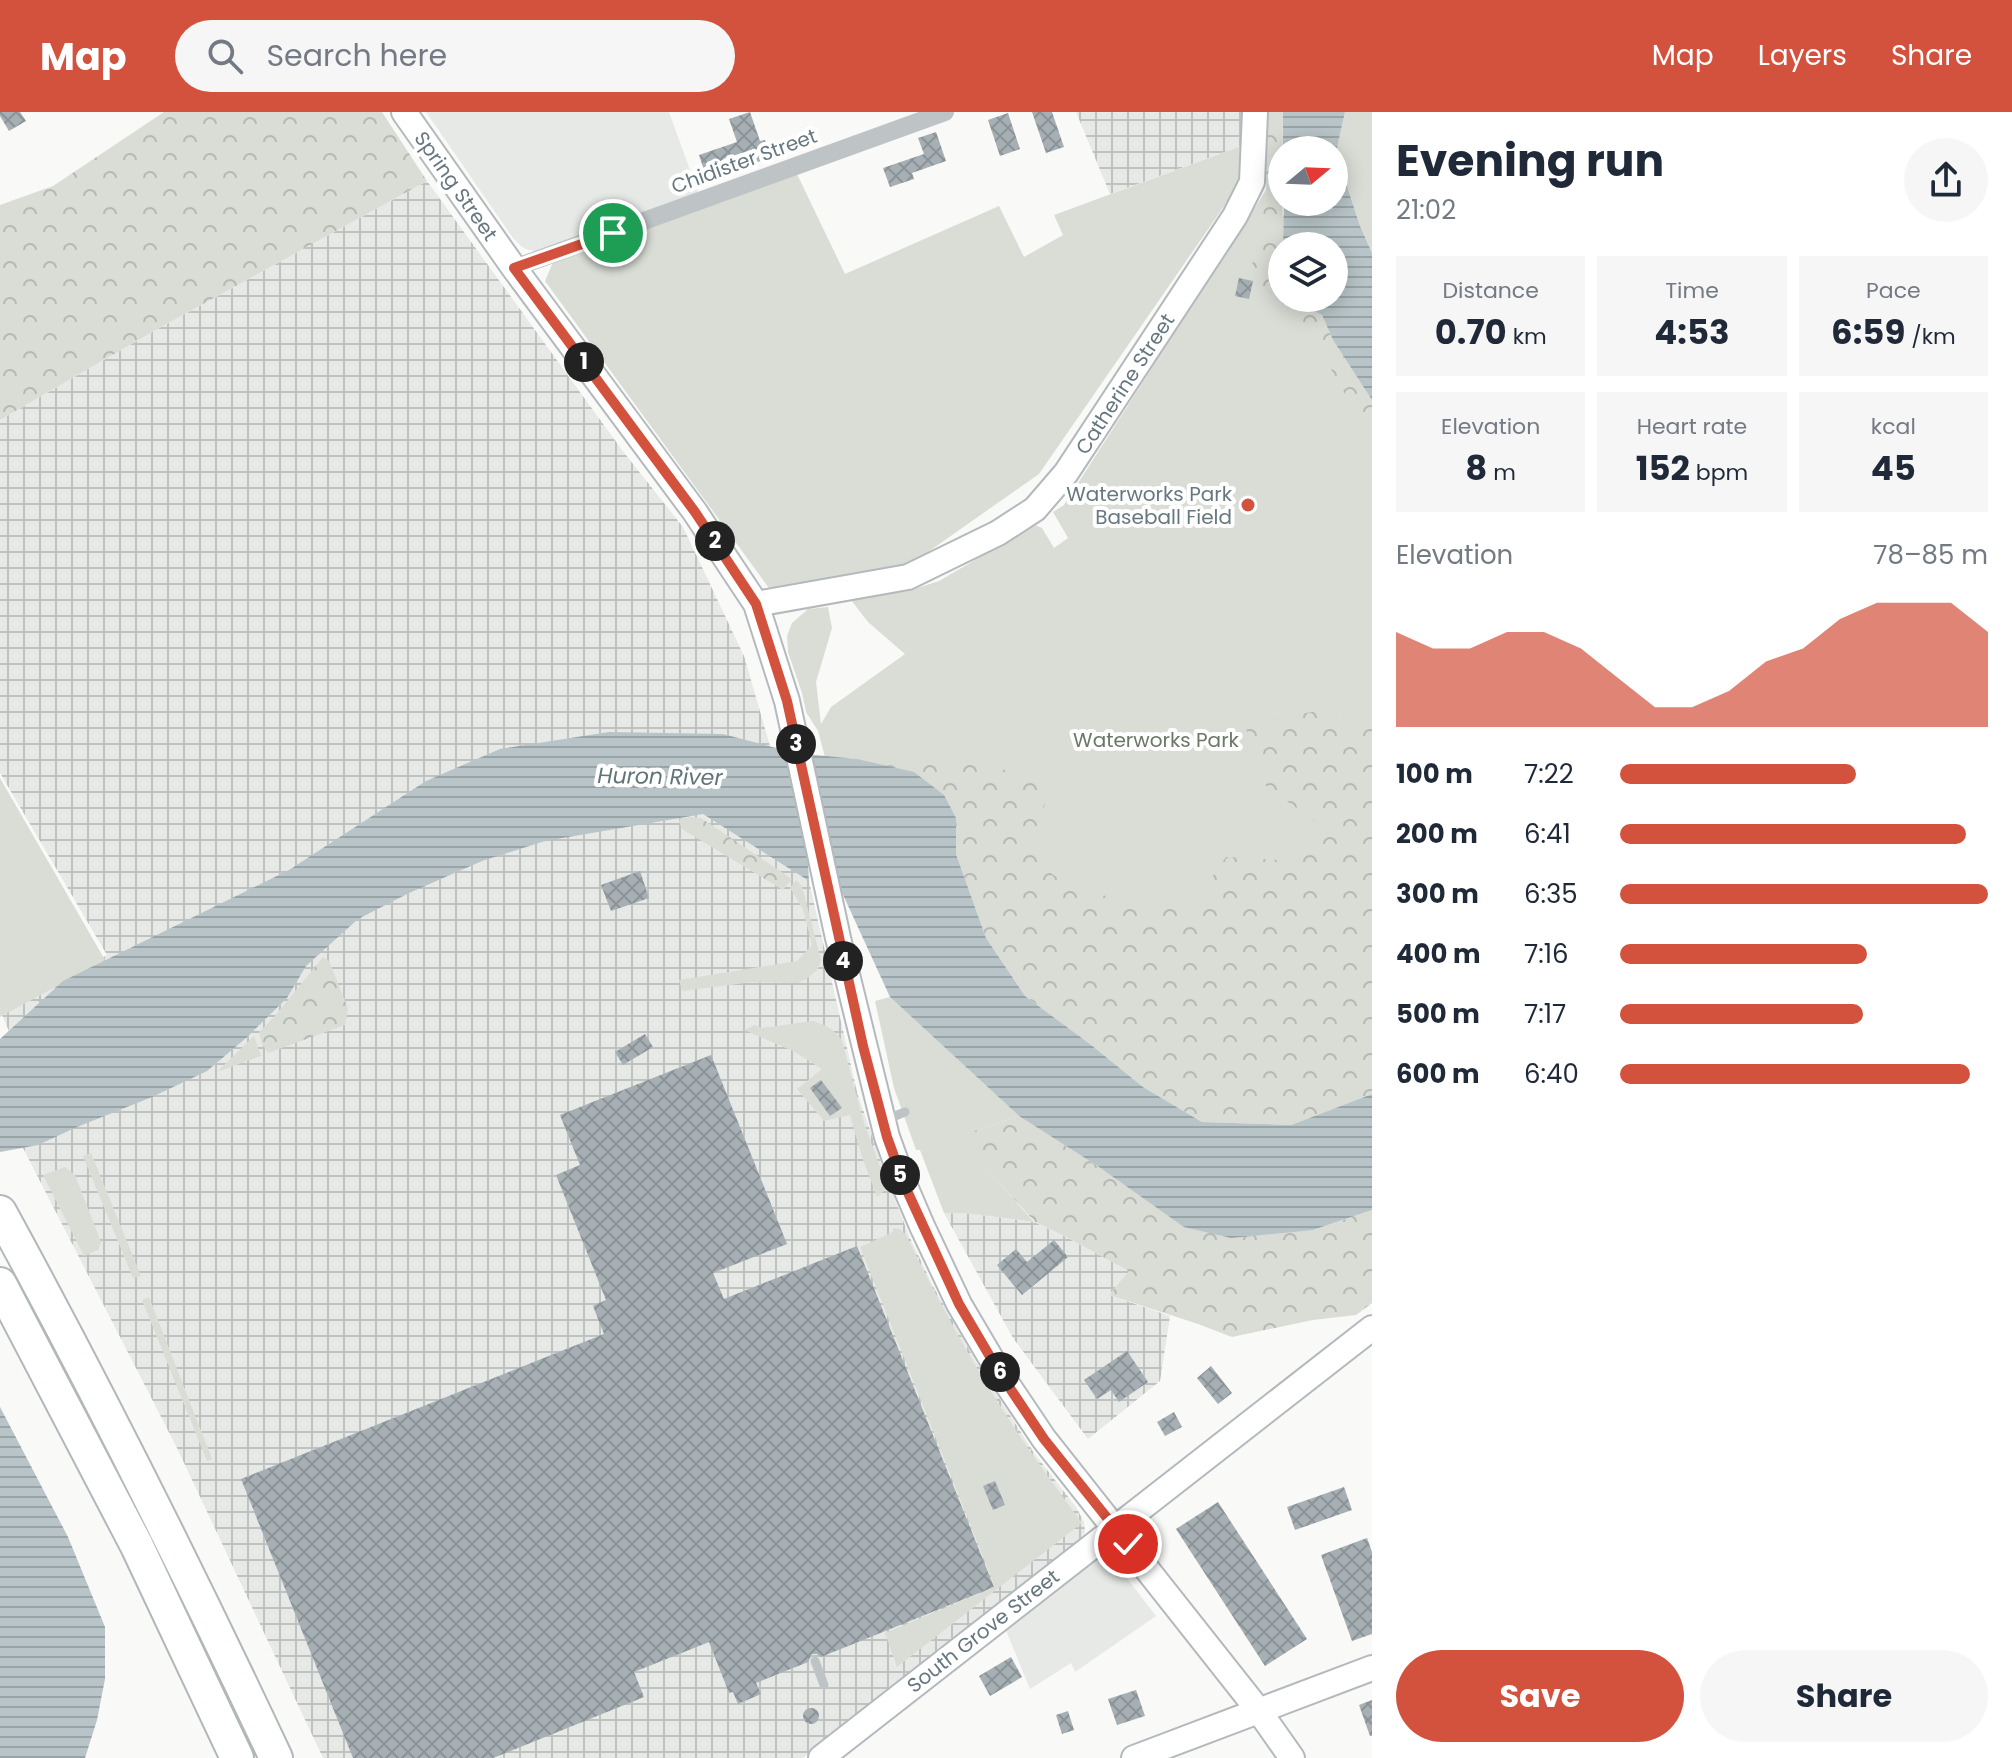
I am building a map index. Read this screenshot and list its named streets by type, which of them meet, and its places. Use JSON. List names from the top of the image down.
{
  "streets": {
    "main road": ["Spring Street", "Catherine Street", "South Grove Street"],
    "street": ["Chidister Street"]
  },
  "crossings": [
    ["Chidister Street", "Spring Street"],
    ["Spring Street", "Catherine Street"],
    ["Spring Street", "South Grove Street"]
  ],
  "water": ["Huron River"],
  "parks": ["Waterworks Park"],
  "places": ["Waterworks Park Baseball Field"],
  "north": "right",
  "page": {
    "header": "Map",
    "search": "Search here",
    "nav": ["Map", "Layers", "Share"],
    "heading": ["Evening run", "21:02"],
    "stats": [
      ["Distance", "0.70 km"],
      ["Time", "4:53"],
      ["Pace", "6:59 /km"],
      ["Elevation", "8 m"],
      ["Heart rate", "152 bpm"],
      ["kcal", "45"]
    ],
    "pins": [
      "1",
      "2",
      "3",
      "4",
      "5",
      "6"
    ],
    "chart": ["Elevation", "78–85 m"],
    "list": [
      {
        "name": "100 m",
        "note": "7:22"
      },
      {
        "name": "200 m",
        "note": "6:41"
      },
      {
        "name": "300 m",
        "note": "6:35"
      },
      {
        "name": "400 m",
        "note": "7:16"
      },
      {
        "name": "500 m",
        "note": "7:17"
      },
      {
        "name": "600 m",
        "note": "6:40"
      }
    ],
    "buttons": ["Save", "Share"]
  }
}
